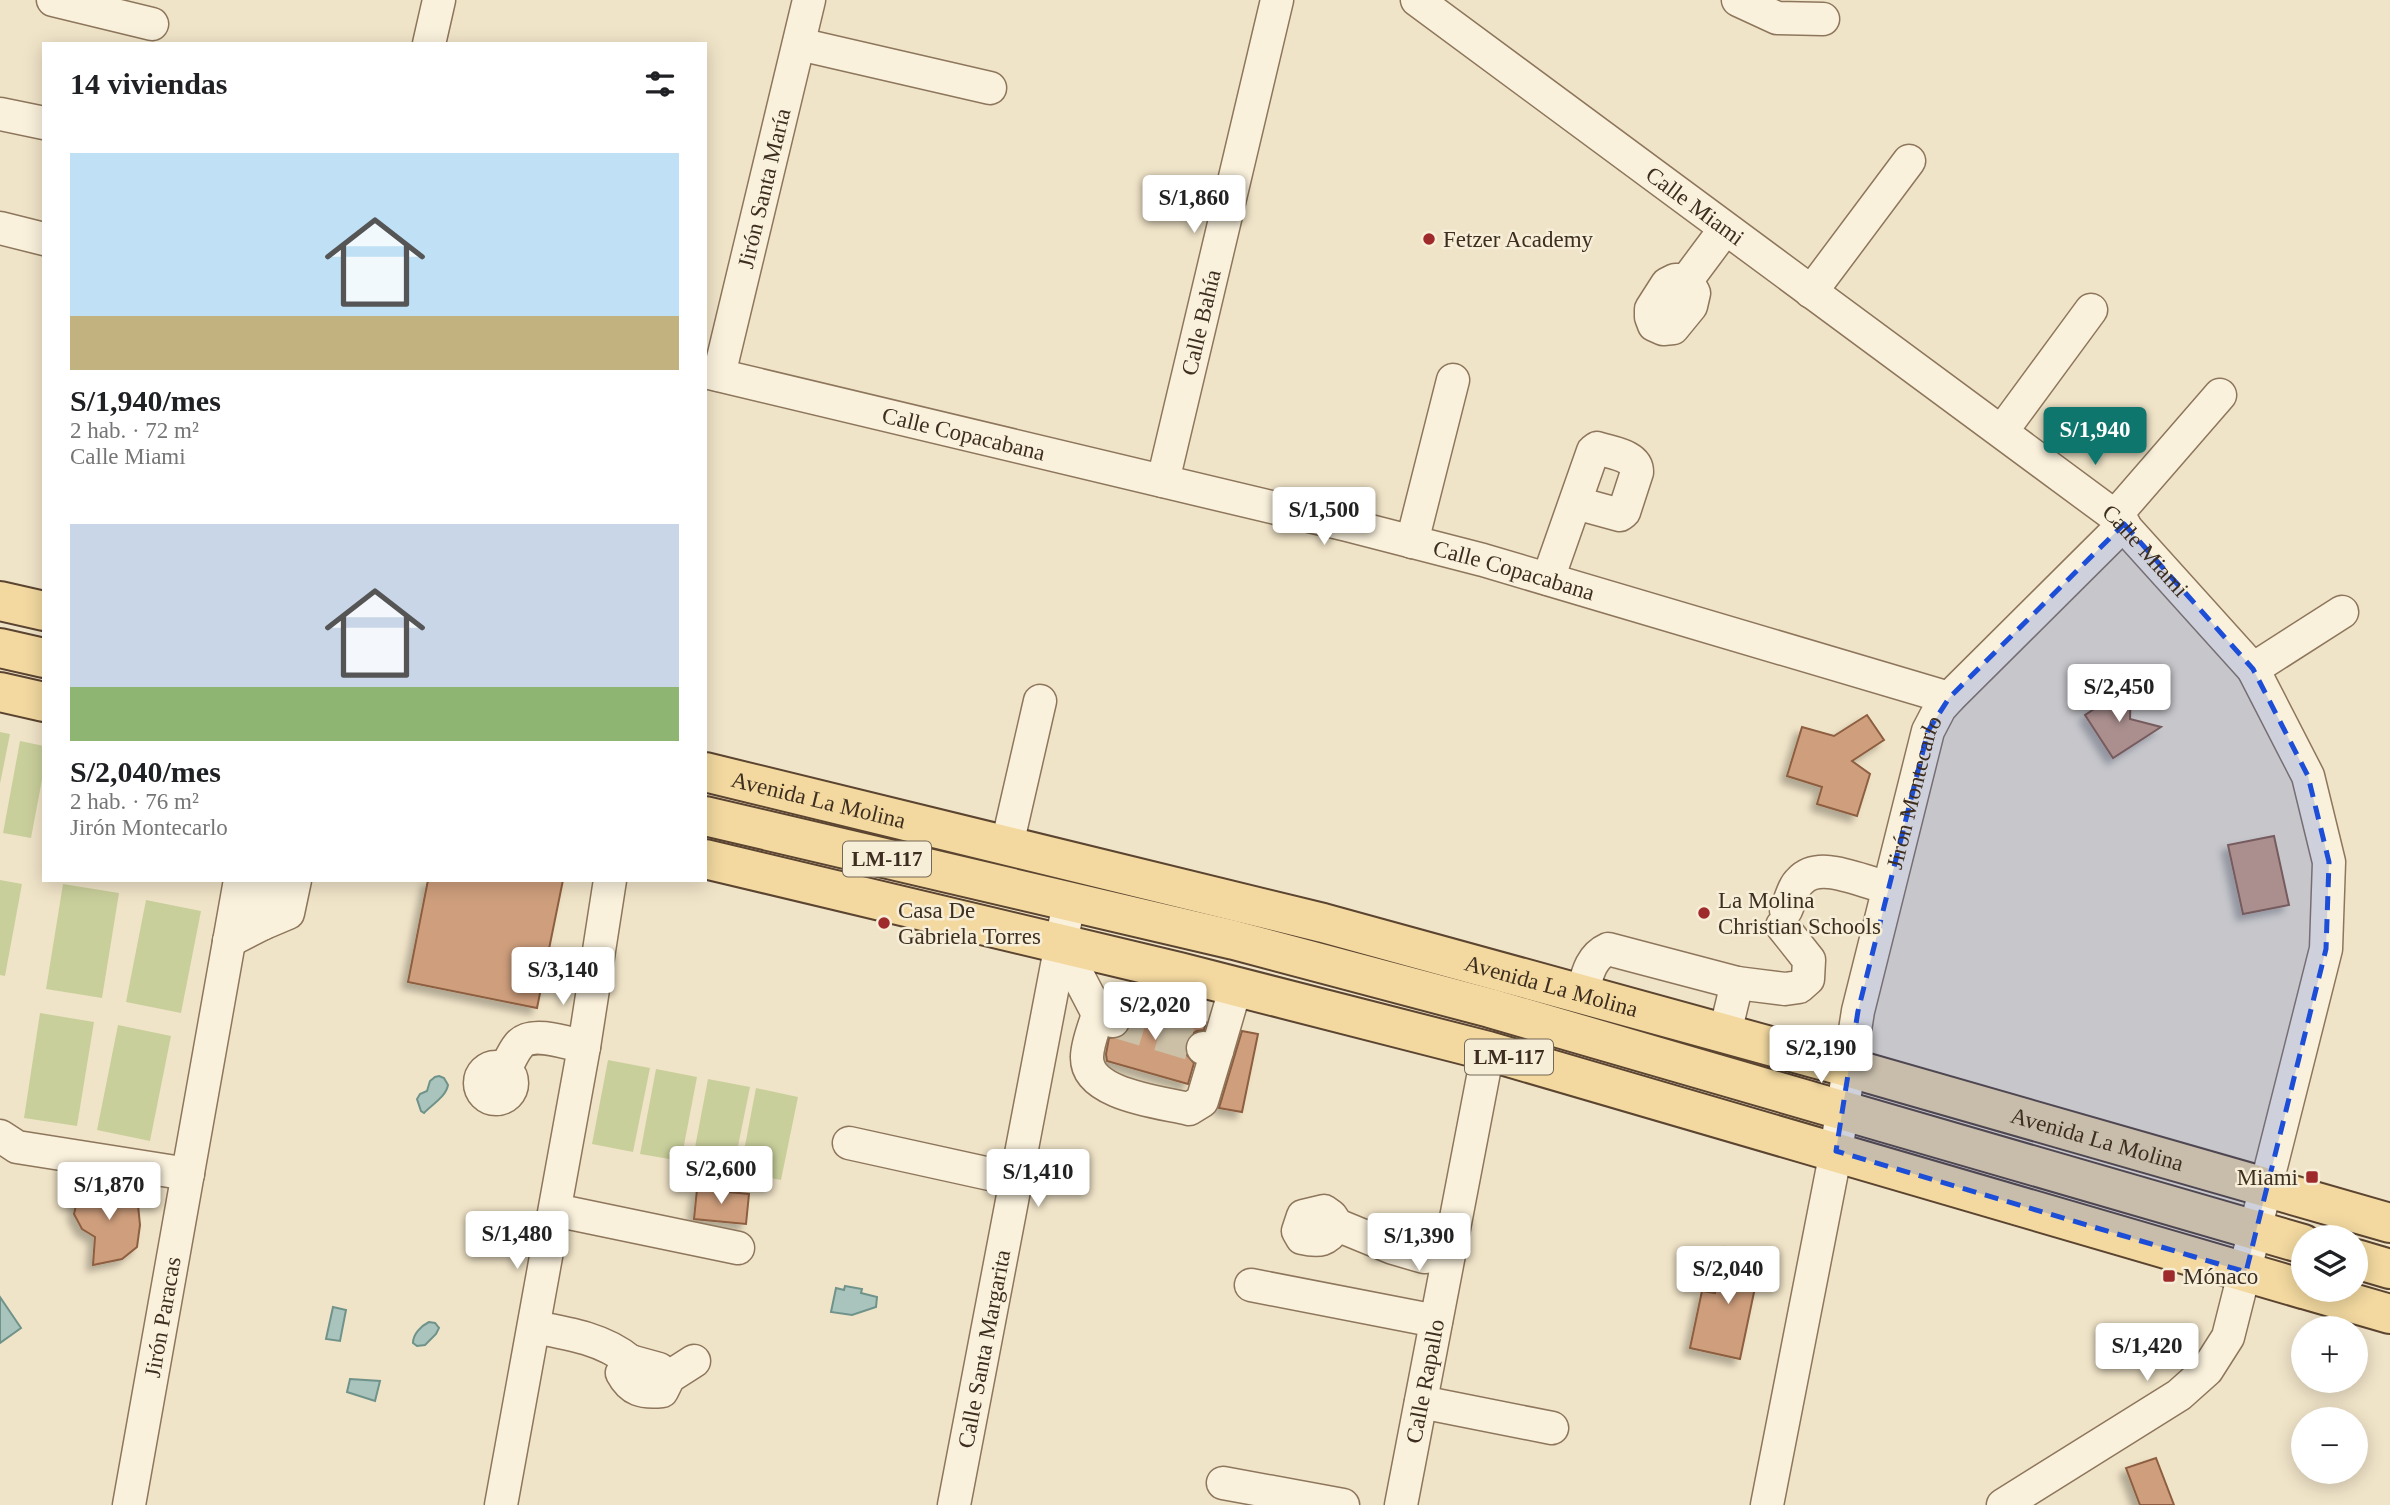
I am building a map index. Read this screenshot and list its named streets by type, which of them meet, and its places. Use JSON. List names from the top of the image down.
{
  "streets": {
    "main road": ["Avenida La Molina", "LM-117"],
    "street": [
      "Jirón Santa María",
      "Calle Miami",
      "Calle Bahía",
      "Calle Copacabana",
      "Jirón Montecarlo",
      "Jirón Paracas",
      "Calle Santa Margarita",
      "Calle Rapallo"
    ]
  },
  "crossings": [
    ["Jirón Santa María", "Calle Copacabana"],
    ["Calle Miami", "Jirón Montecarlo"],
    ["Calle Miami", "Avenida La Molina"],
    ["Calle Miami", "LM-117"],
    ["Calle Bahía", "Calle Copacabana"],
    ["Calle Copacabana", "Jirón Montecarlo"],
    ["Jirón Montecarlo", "Avenida La Molina"],
    ["Jirón Montecarlo", "LM-117"],
    ["Avenida La Molina", "Calle Santa Margarita"],
    ["LM-117", "Calle Santa Margarita"],
    ["LM-117", "Calle Rapallo"]
  ],
  "places": {
    "other": ["Fetzer Academy", "La Molina Christian Schools", "Casa De Gabriela Torres"],
    "transit": ["Miami", "Mónaco"]
  },
  "page": {
    "heading": "14 viviendas",
    "list": [
      {
        "name": "S/1,940/mes",
        "note": "2 hab. · 72 m² · Calle Miami"
      },
      {
        "name": "S/2,040/mes",
        "note": "2 hab. · 76 m² · Jirón Montecarlo"
      }
    ],
    "price": [
      "S/1,860",
      "S/1,940",
      "S/1,500",
      "S/2,450",
      "S/3,140",
      "S/2,020",
      "S/2,190",
      "S/2,600",
      "S/1,410",
      "S/1,870",
      "S/1,480",
      "S/1,390",
      "S/2,040",
      "S/1,420"
    ],
    "map_buttons": ["+", "−"]
  }
}
